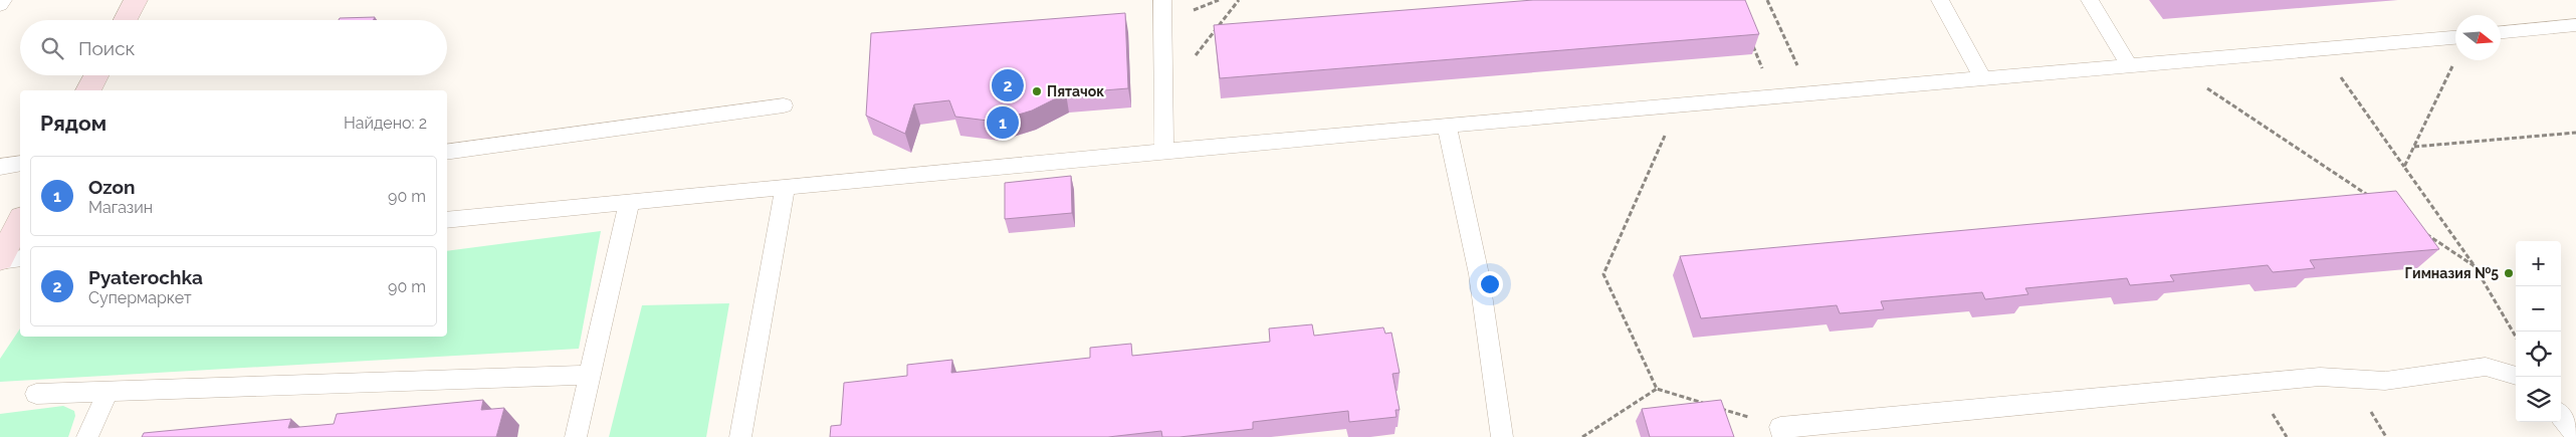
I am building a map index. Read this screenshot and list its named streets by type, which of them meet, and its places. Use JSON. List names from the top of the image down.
{
  "places": ["Пятачок", "Гимназия №5"],
  "north": "right",
  "page": {
    "search": "Поиск",
    "pins": ["2", "1"],
    "heading": ["Рядом", "Найдено: 2"],
    "list": [
      {
        "mark": "1",
        "name": "Ozon",
        "note": "Магазин",
        "value": "90 m"
      },
      {
        "mark": "2",
        "name": "Pyaterochka",
        "note": "Супермаркет",
        "value": "90 m"
      }
    ],
    "map_buttons": ["+", "−"]
  }
}
